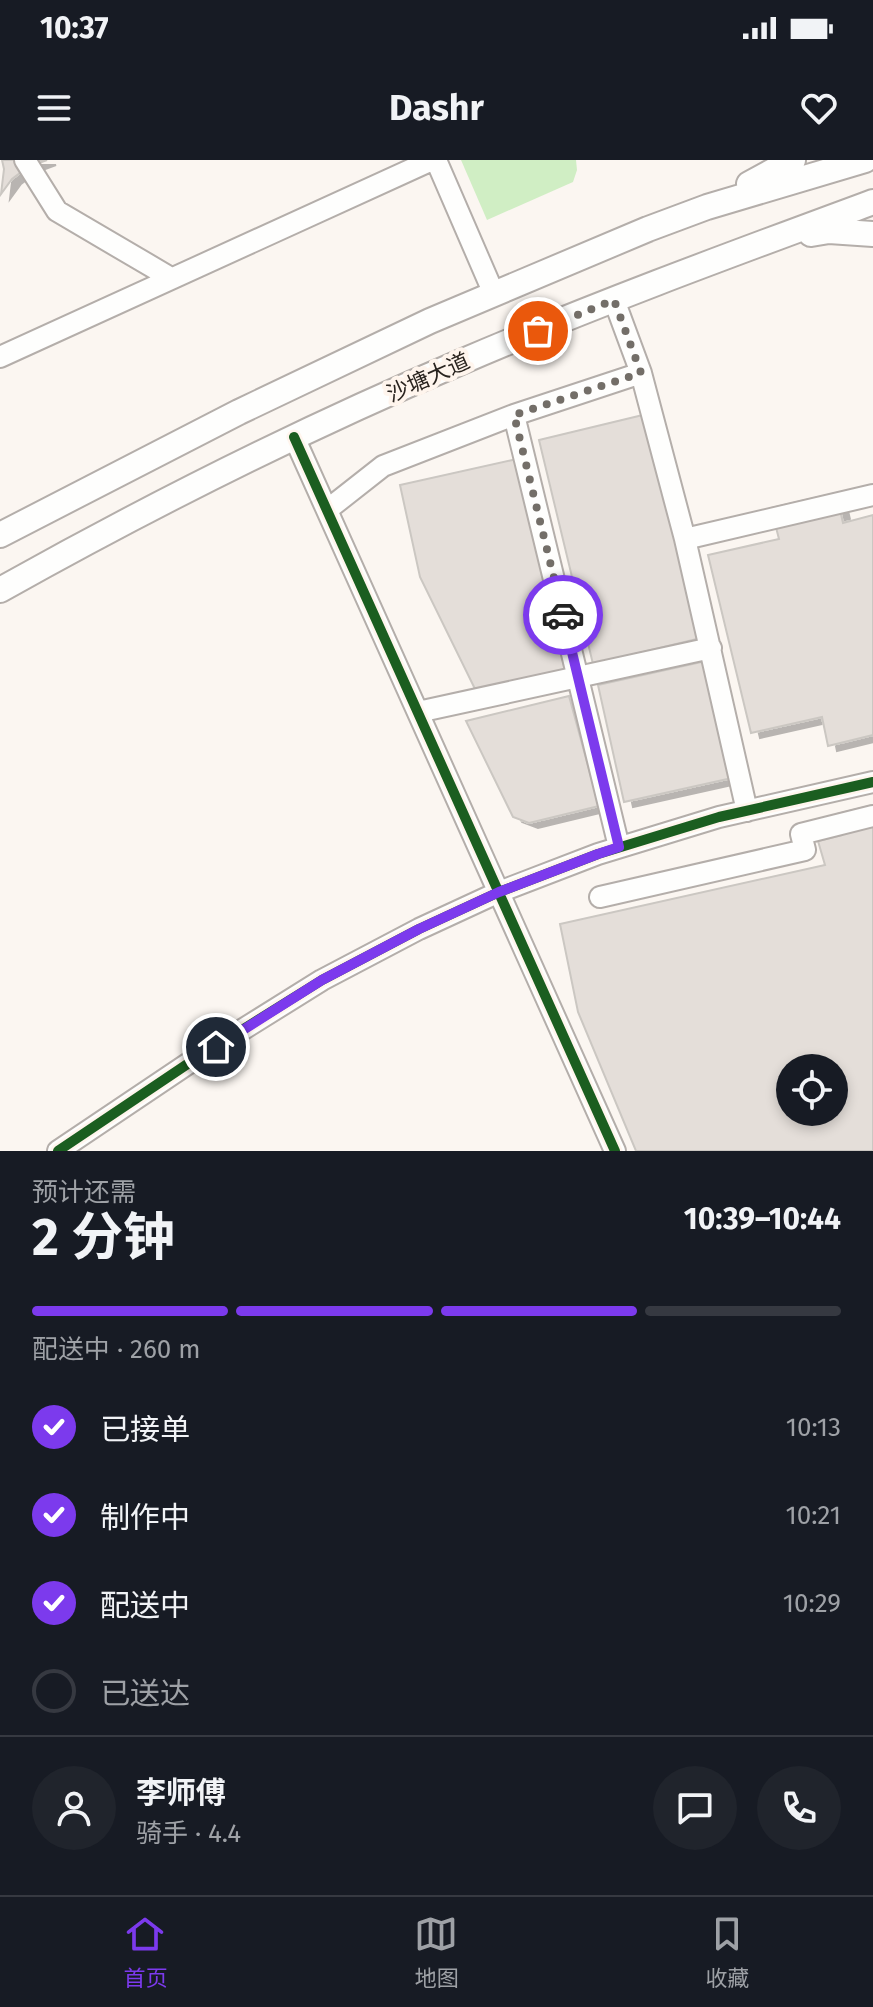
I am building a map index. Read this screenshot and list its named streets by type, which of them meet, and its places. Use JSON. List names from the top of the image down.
{
  "streets": {
    "main road": ["沙塘大道"]
  },
  "page": {
    "status": "10:37",
    "header": "Dashr",
    "heading": ["2 分钟", "预计还需", "10:39–10:44"],
    "panel": ["李师傅", "骑手 · 4.4"],
    "bar": "配送中 · 260 m",
    "list": [
      ["已接单", "10:13"],
      ["制作中", "10:21"],
      ["配送中", "10:29"],
      "已送达"
    ],
    "tabs": ["首页", "地图", "收藏"]
  }
}
